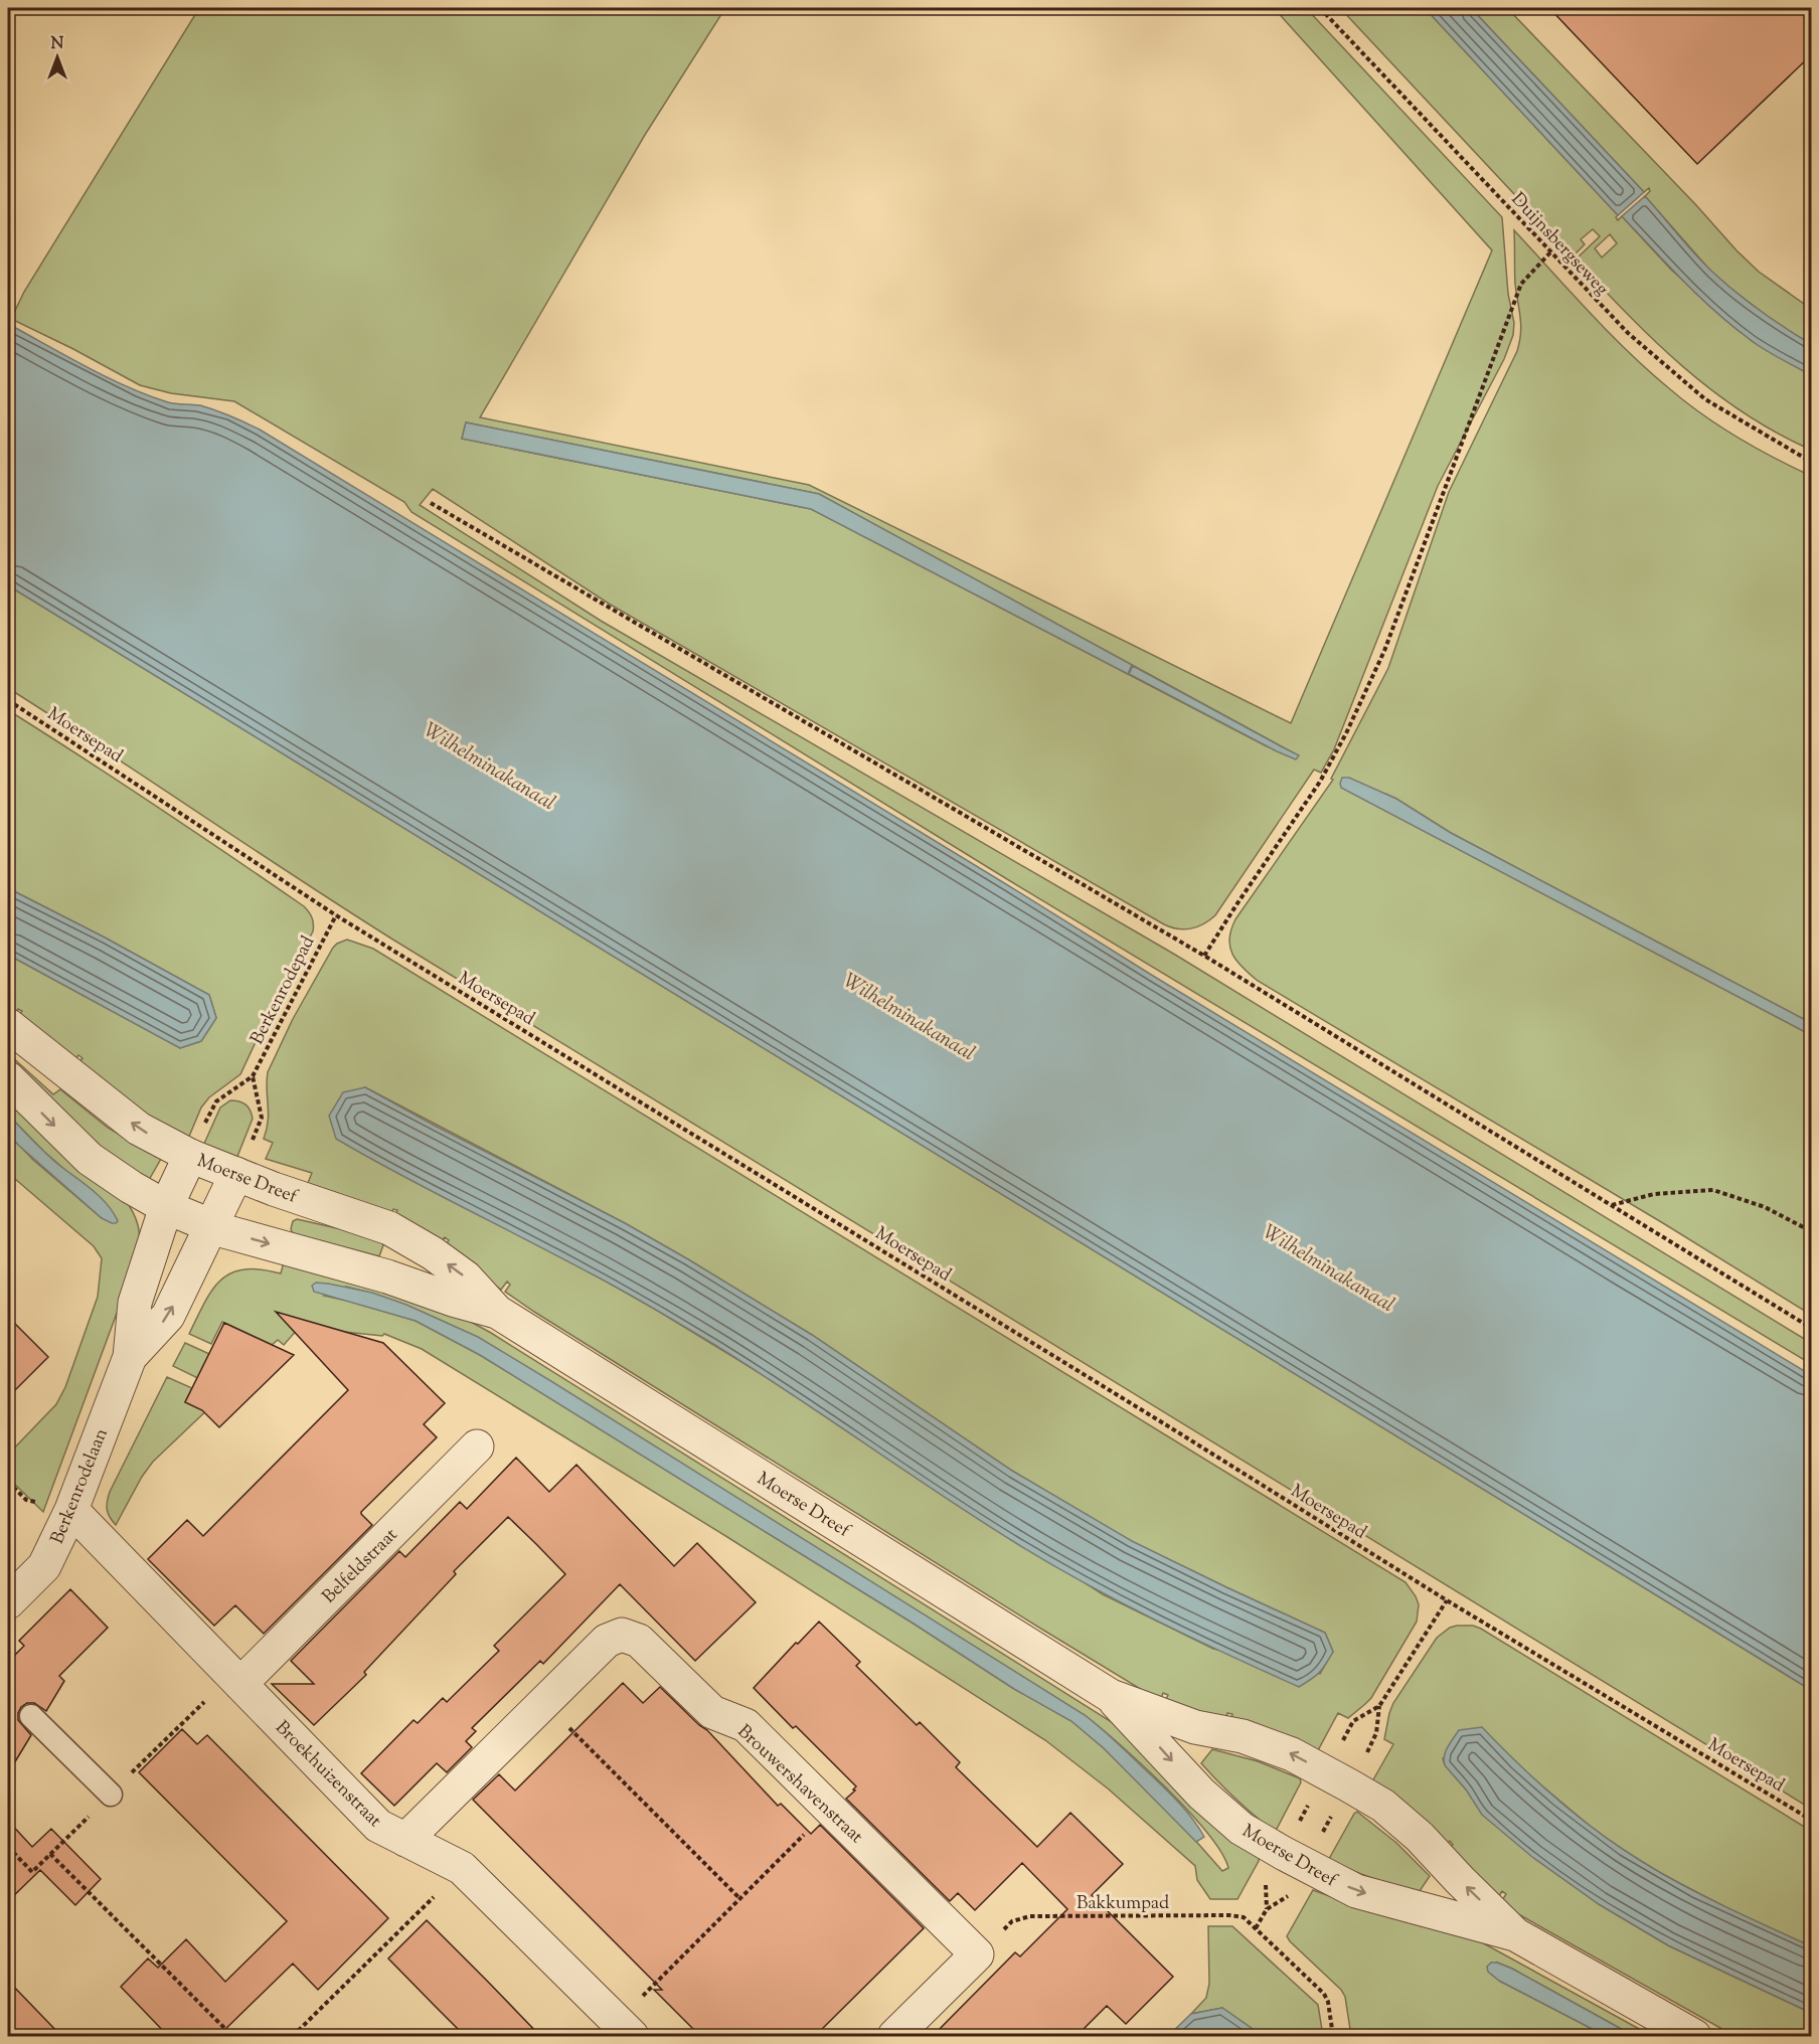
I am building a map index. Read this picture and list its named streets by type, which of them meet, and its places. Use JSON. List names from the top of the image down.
{
  "streets": {
    "street": [
      "Moerse Dreef",
      "Berkenrodelaan",
      "Belfeldstraat",
      "Broekhuizenstraat",
      "Brouwershavenstraat"
    ],
    "path": [
      "Duijnsbergseweg",
      "Moersepad",
      "Berkenrodepad",
      "Bakkumpad"
    ]
  },
  "crossings": [
    ["Moersepad", "Berkenrodepad"],
    ["Berkenrodepad", "Moerse Dreef"],
    ["Berkenrodepad", "Berkenrodelaan"],
    ["Moerse Dreef", "Berkenrodelaan"],
    ["Berkenrodelaan", "Broekhuizenstraat"],
    ["Belfeldstraat", "Broekhuizenstraat"],
    ["Broekhuizenstraat", "Brouwershavenstraat"],
    ["Brouwershavenstraat", "Bakkumpad"]
  ],
  "water": ["Wilhelminakanaal"],
  "north": "top"
}
